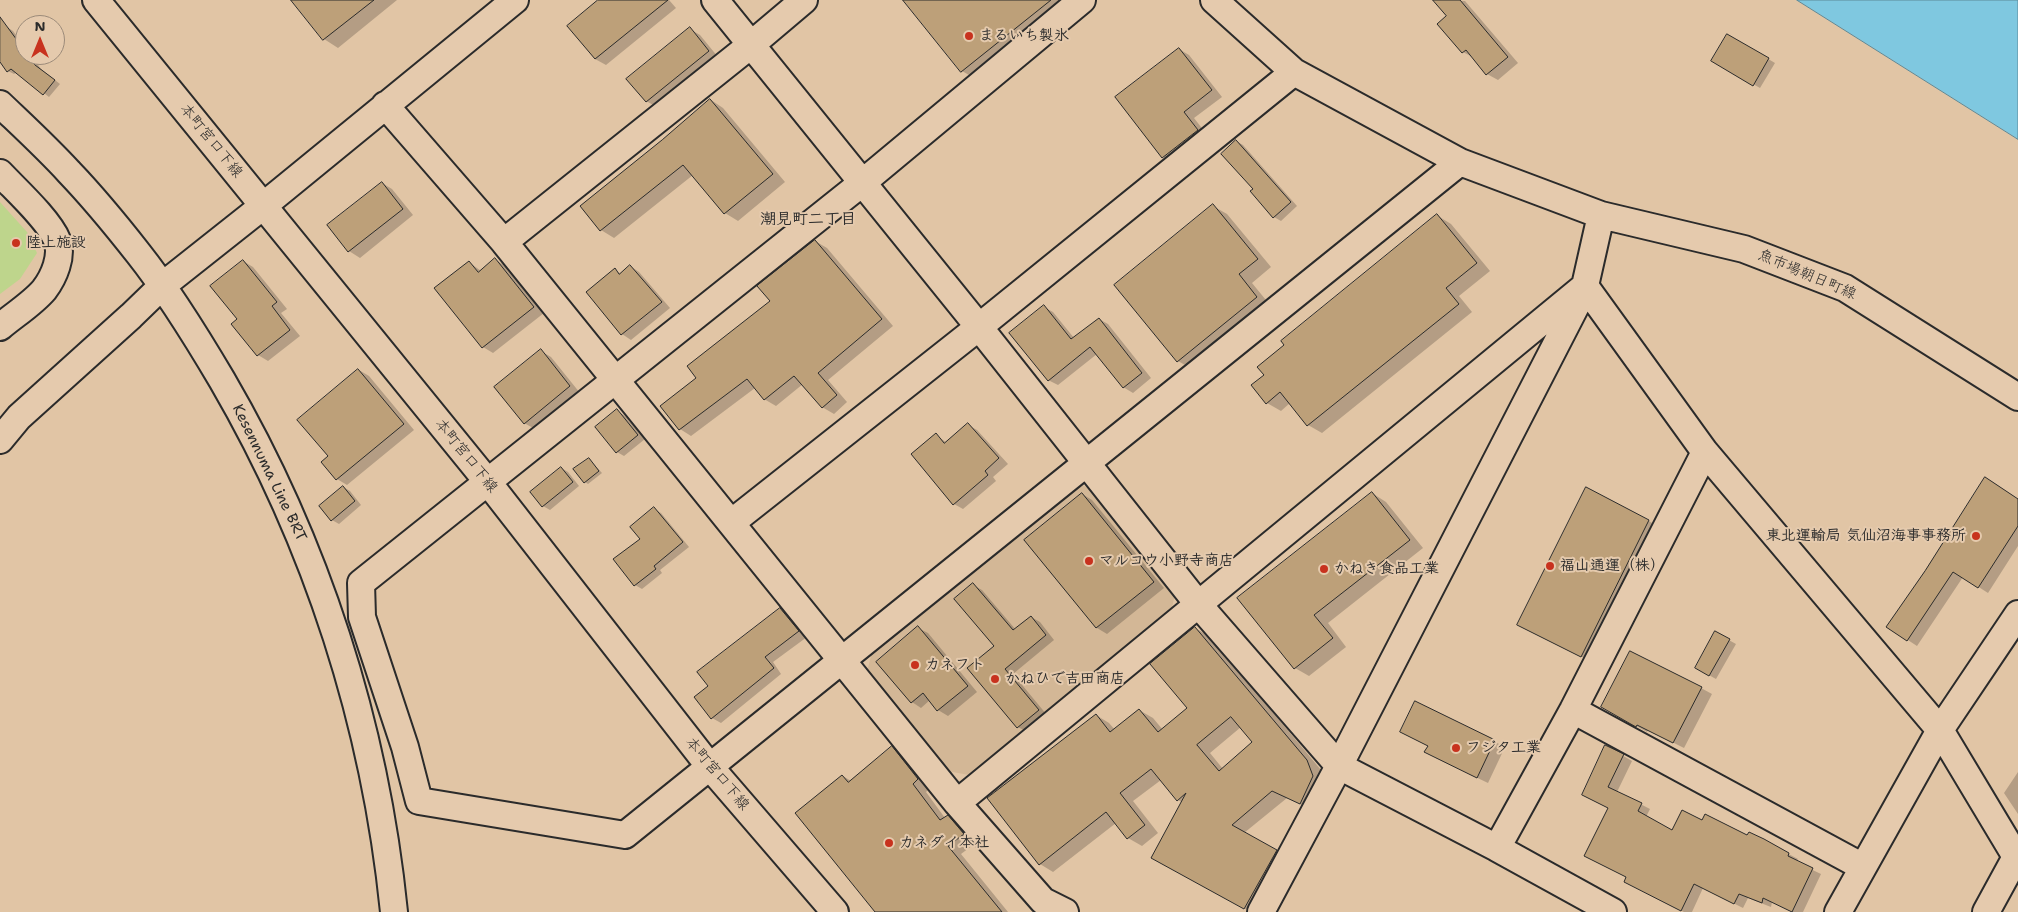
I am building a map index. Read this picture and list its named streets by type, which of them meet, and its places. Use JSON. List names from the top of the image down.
{
  "streets": {
    "street": ["本町宮口下線", "魚市場朝日町線", "Kesennuma Line BRT"]
  },
  "districts": ["潮見町二丁目"],
  "places": [
    "まるいち製氷",
    "陸上施設",
    "東北運輸局 気仙沼海事事務所",
    "マルコウ小野寺商店",
    "福山通運（株）",
    "かねき食品工業",
    "カネフト",
    "かねひで吉田商店",
    "フジタ工業",
    "カネダイ本社"
  ],
  "north": "top"
}
